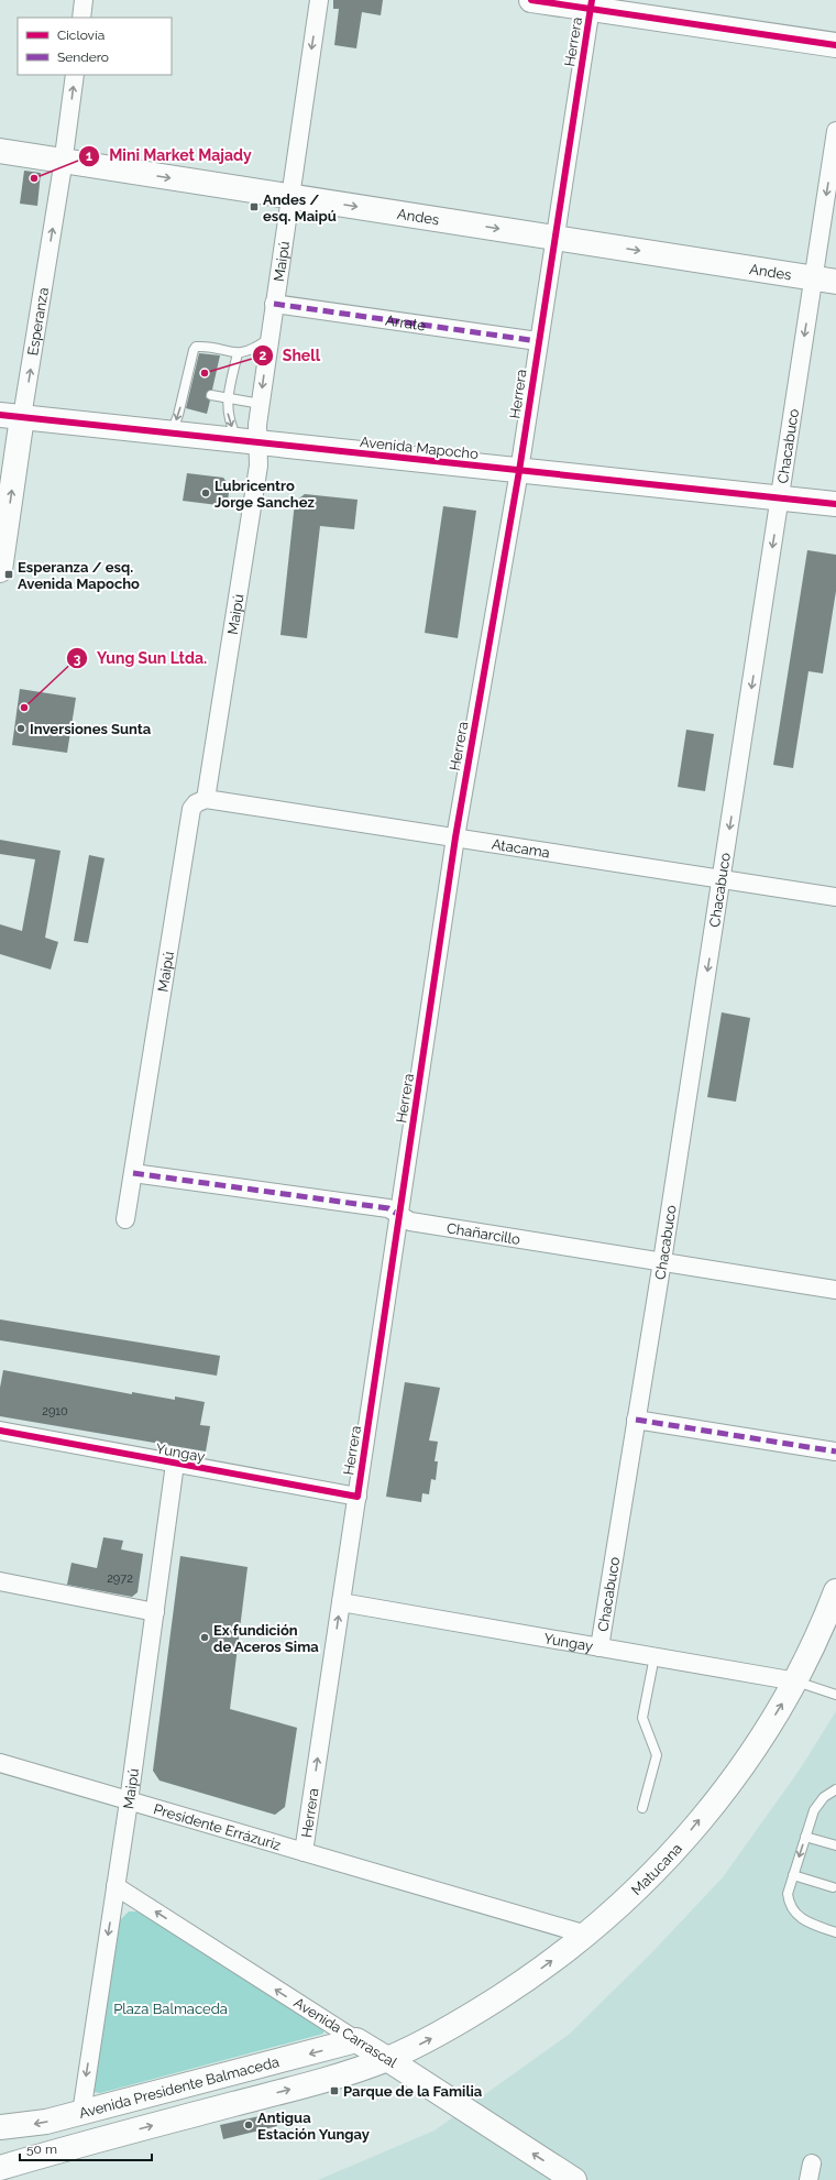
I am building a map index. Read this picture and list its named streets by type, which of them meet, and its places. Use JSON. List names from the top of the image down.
{
  "streets": {
    "main road": [
      "Andes",
      "Esperanza",
      "Avenida Mapocho",
      "Matucana",
      "Avenida Carrascal",
      "Avenida Presidente Balmaceda"
    ],
    "street": [
      "Herrera",
      "Maipú",
      "Arrate",
      "Chacabuco",
      "Atacama",
      "Chañarcillo",
      "Yungay",
      "Presidente Errázuriz"
    ]
  },
  "crossings": [
    ["Herrera", "Andes"],
    ["Herrera", "Arrate"],
    ["Herrera", "Avenida Mapocho"],
    ["Herrera", "Atacama"],
    ["Herrera", "Chañarcillo"],
    ["Herrera", "Yungay"],
    ["Herrera", "Presidente Errázuriz"],
    ["Andes", "Maipú"],
    ["Andes", "Esperanza"],
    ["Andes", "Chacabuco"],
    ["Maipú", "Arrate"],
    ["Maipú", "Avenida Mapocho"],
    ["Maipú", "Atacama"],
    ["Maipú", "Chañarcillo"],
    ["Maipú", "Yungay"],
    ["Maipú", "Presidente Errázuriz"],
    ["Maipú", "Avenida Carrascal"],
    ["Maipú", "Avenida Presidente Balmaceda"],
    ["Esperanza", "Avenida Mapocho"],
    ["Chacabuco", "Avenida Mapocho"],
    ["Chacabuco", "Atacama"],
    ["Chacabuco", "Chañarcillo"],
    ["Chacabuco", "Yungay"],
    ["Yungay", "Matucana"],
    ["Presidente Errázuriz", "Matucana"],
    ["Matucana", "Avenida Carrascal"],
    ["Matucana", "Avenida Presidente Balmaceda"],
    ["Avenida Carrascal", "Avenida Presidente Balmaceda"]
  ],
  "one_way": [
    "Andes",
    "Esperanza",
    "Chacabuco",
    "Matucana",
    "Avenida Carrascal"
  ],
  "parks": ["Plaza Balmaceda"],
  "places": {
    "other": [
      "Mini Market Majady",
      "Shell",
      "Lubricentro Jorge Sanchez",
      "Yung Sun Ltda.",
      "Inversiones Sunta",
      "Ex fundición de Aceros Sima",
      "Antigua Estación Yungay"
    ],
    "transit": ["Andes / esq. Maipú", "Esperanza / esq. Avenida Mapocho", "Parque de la Familia"]
  },
  "house_numbers": ["2910", "2972"],
  "legend": ["Ciclovía", "Sendero"],
  "scale_bar": "50 m"
}
